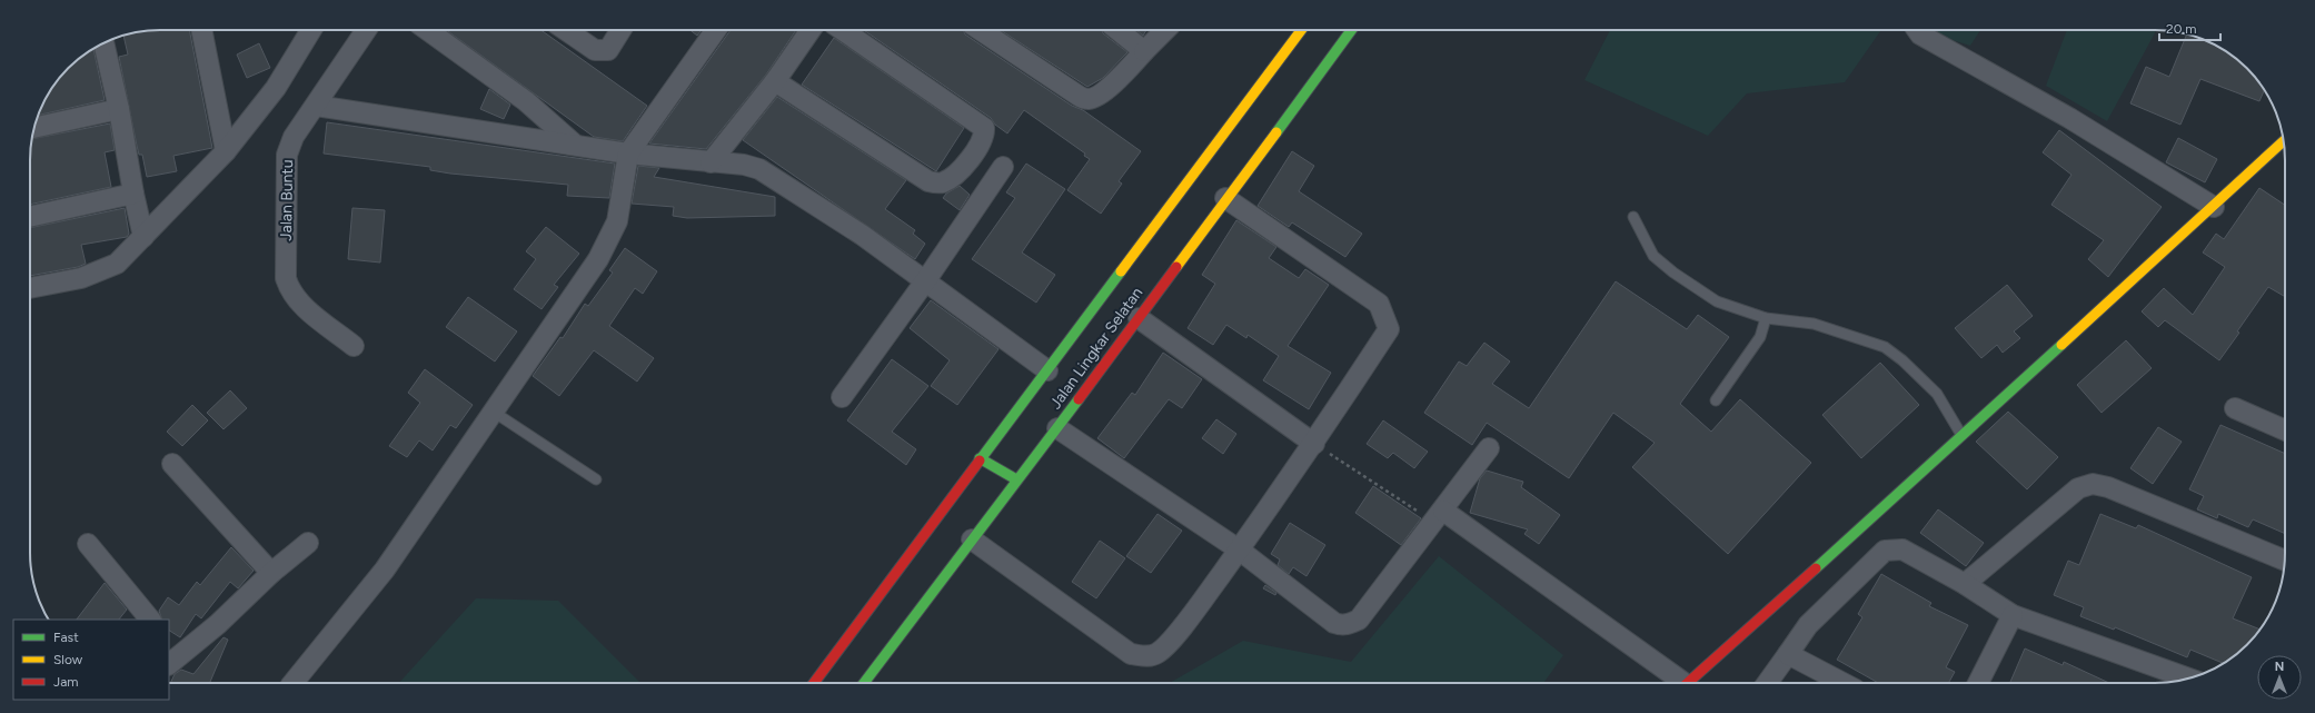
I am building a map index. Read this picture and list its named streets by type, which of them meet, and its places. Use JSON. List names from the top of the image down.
{
  "streets": {
    "main road": ["Jalan Lingkar Selatan"],
    "street": ["Jalan Buntu"]
  },
  "legend": ["Fast", "Slow", "Jam"],
  "scale_bar": "20 m",
  "north": "top"
}
